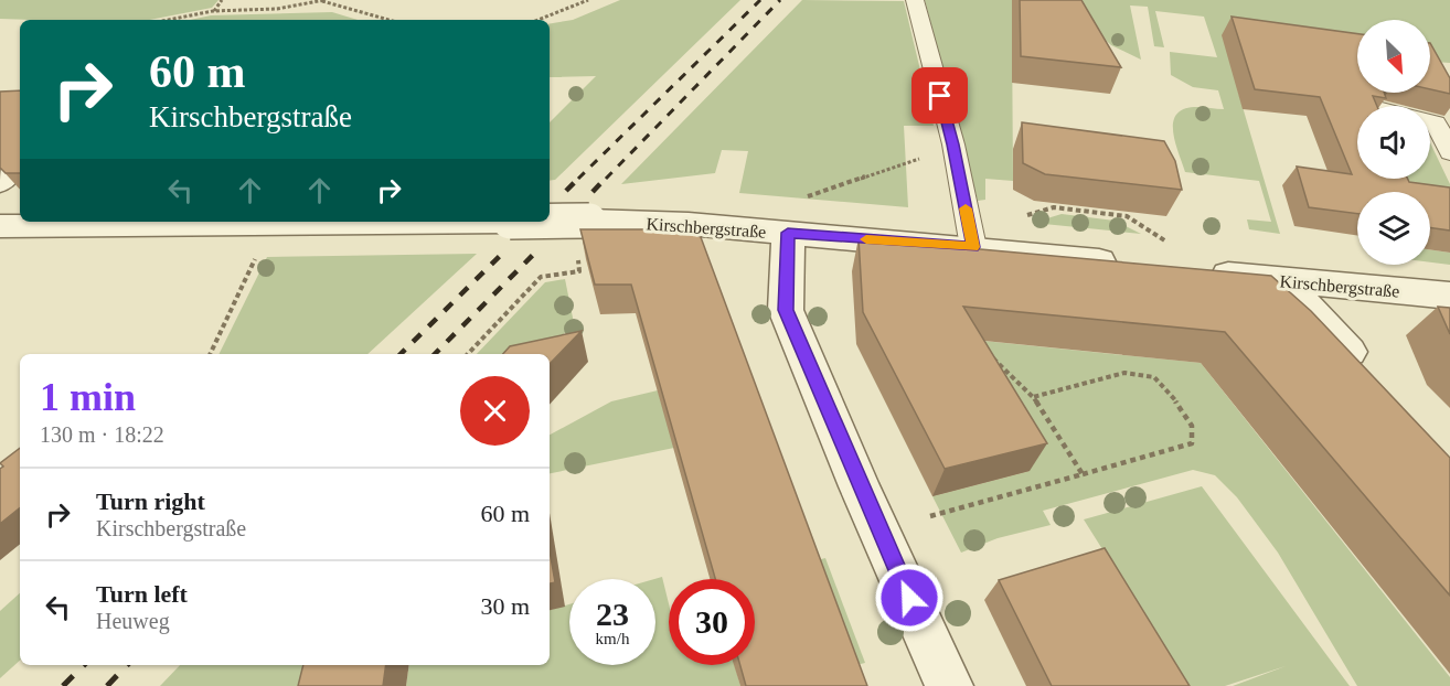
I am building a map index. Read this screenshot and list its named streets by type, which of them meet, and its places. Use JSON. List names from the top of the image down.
{
  "streets": {
    "street": ["Kirschbergstraße"]
  },
  "north": "bottom right",
  "page": {
    "turn": ["60 m", "Kirschbergstraße"],
    "heading": ["1 min", "130 m · 18:22"],
    "list": [
      {
        "name": "Turn right",
        "note": "Kirschbergstraße",
        "value": "60 m"
      },
      {
        "name": "Turn left",
        "note": "Heuweg",
        "value": "30 m"
      }
    ],
    "speed": "23 km/h",
    "limit": "30"
  }
}
